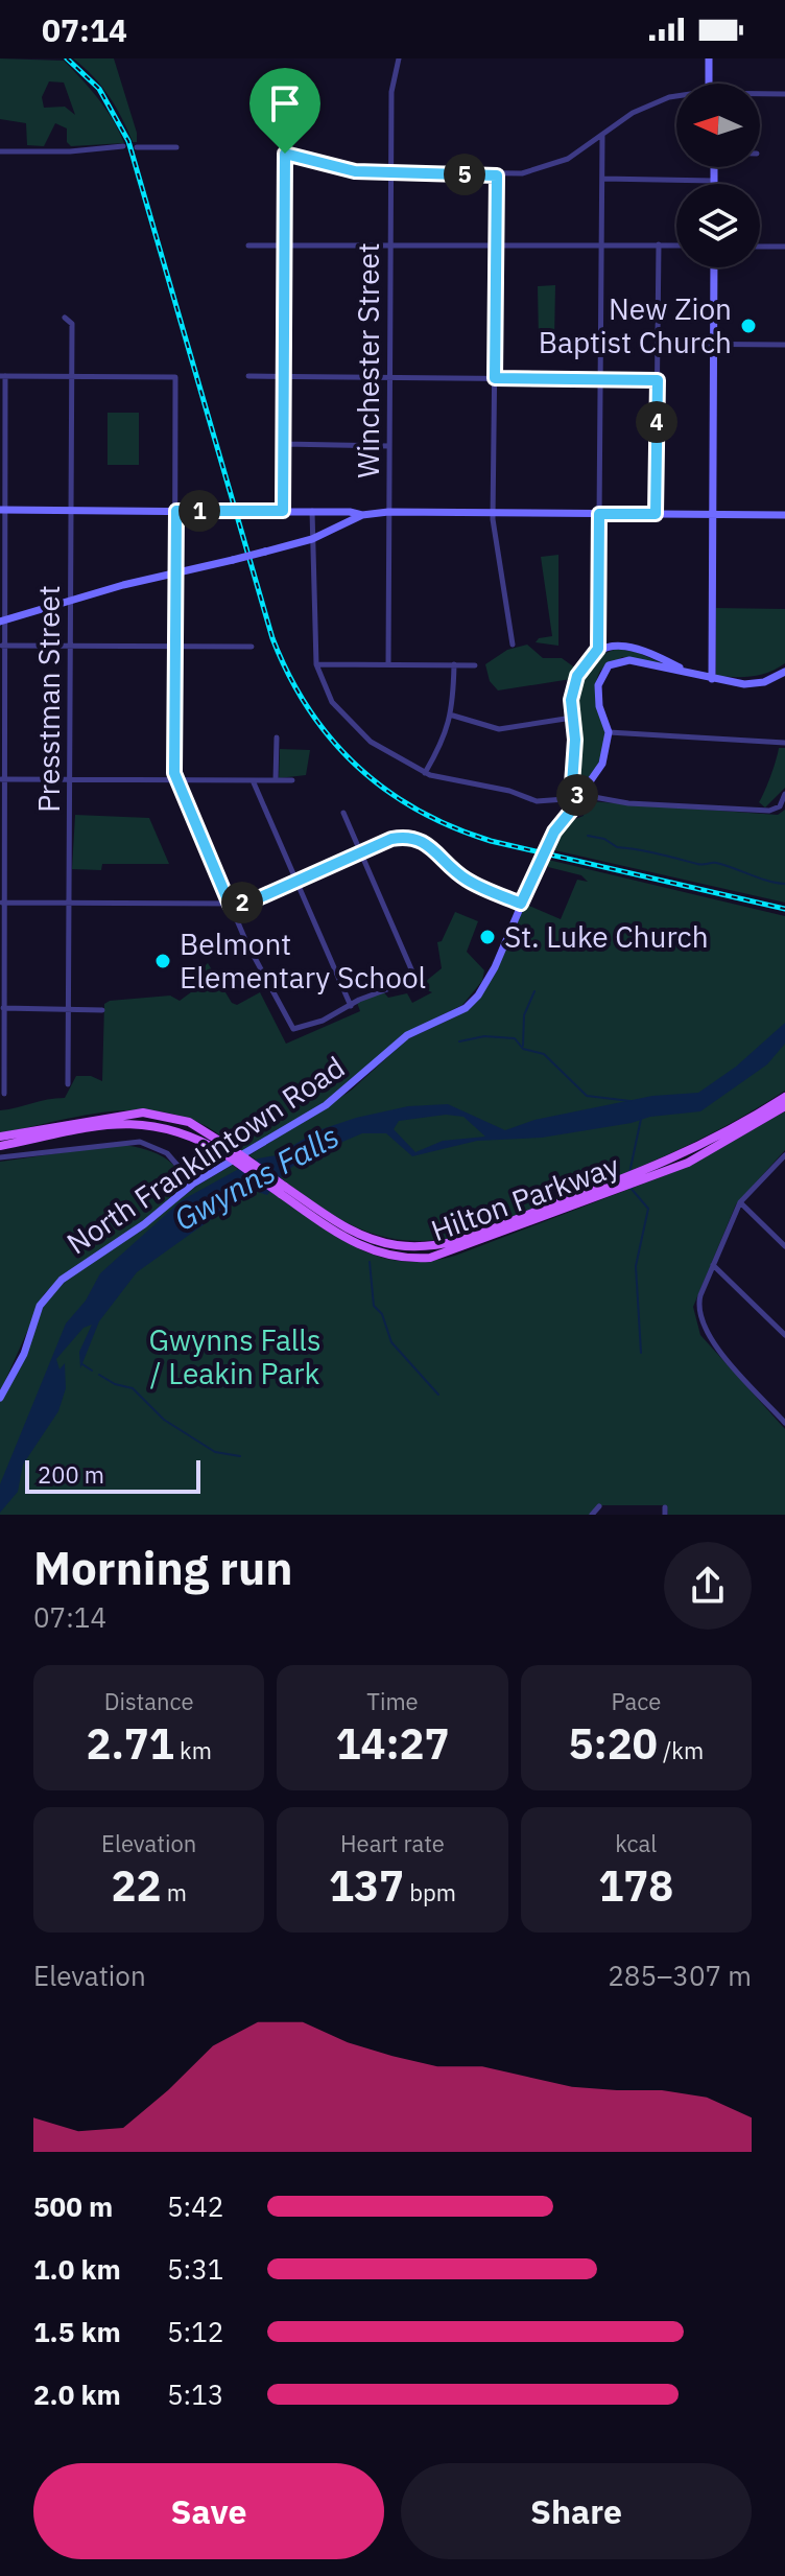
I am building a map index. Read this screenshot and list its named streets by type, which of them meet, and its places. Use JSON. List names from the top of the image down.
{
  "streets": {
    "main road": ["Hilton Parkway"],
    "street": ["Winchester Street", "Presstman Street", "North Franklintown Road"]
  },
  "water": ["Gwynns Falls"],
  "parks": ["Gwynns Falls / Leakin Park"],
  "places": ["New Zion Baptist Church", "St. Luke Church", "Belmont Elementary School"],
  "scale_bar": "200 m",
  "north": "left",
  "page": {
    "status": "07:14",
    "pins": [
      "5",
      "4",
      "1",
      "3",
      "2"
    ],
    "scale": "200 m",
    "heading": ["Morning run", "07:14"],
    "stats": [
      ["Distance", "2.71 km"],
      ["Time", "14:27"],
      ["Pace", "5:20 /km"],
      ["Elevation", "22 m"],
      ["Heart rate", "137 bpm"],
      ["kcal", "178"]
    ],
    "chart": ["Elevation", "285–307 m"],
    "list": [
      {
        "name": "500 m",
        "note": "5:42"
      },
      {
        "name": "1.0 km",
        "note": "5:31"
      },
      {
        "name": "1.5 km",
        "note": "5:12"
      },
      {
        "name": "2.0 km",
        "note": "5:13"
      }
    ],
    "buttons": ["Save", "Share"]
  }
}
